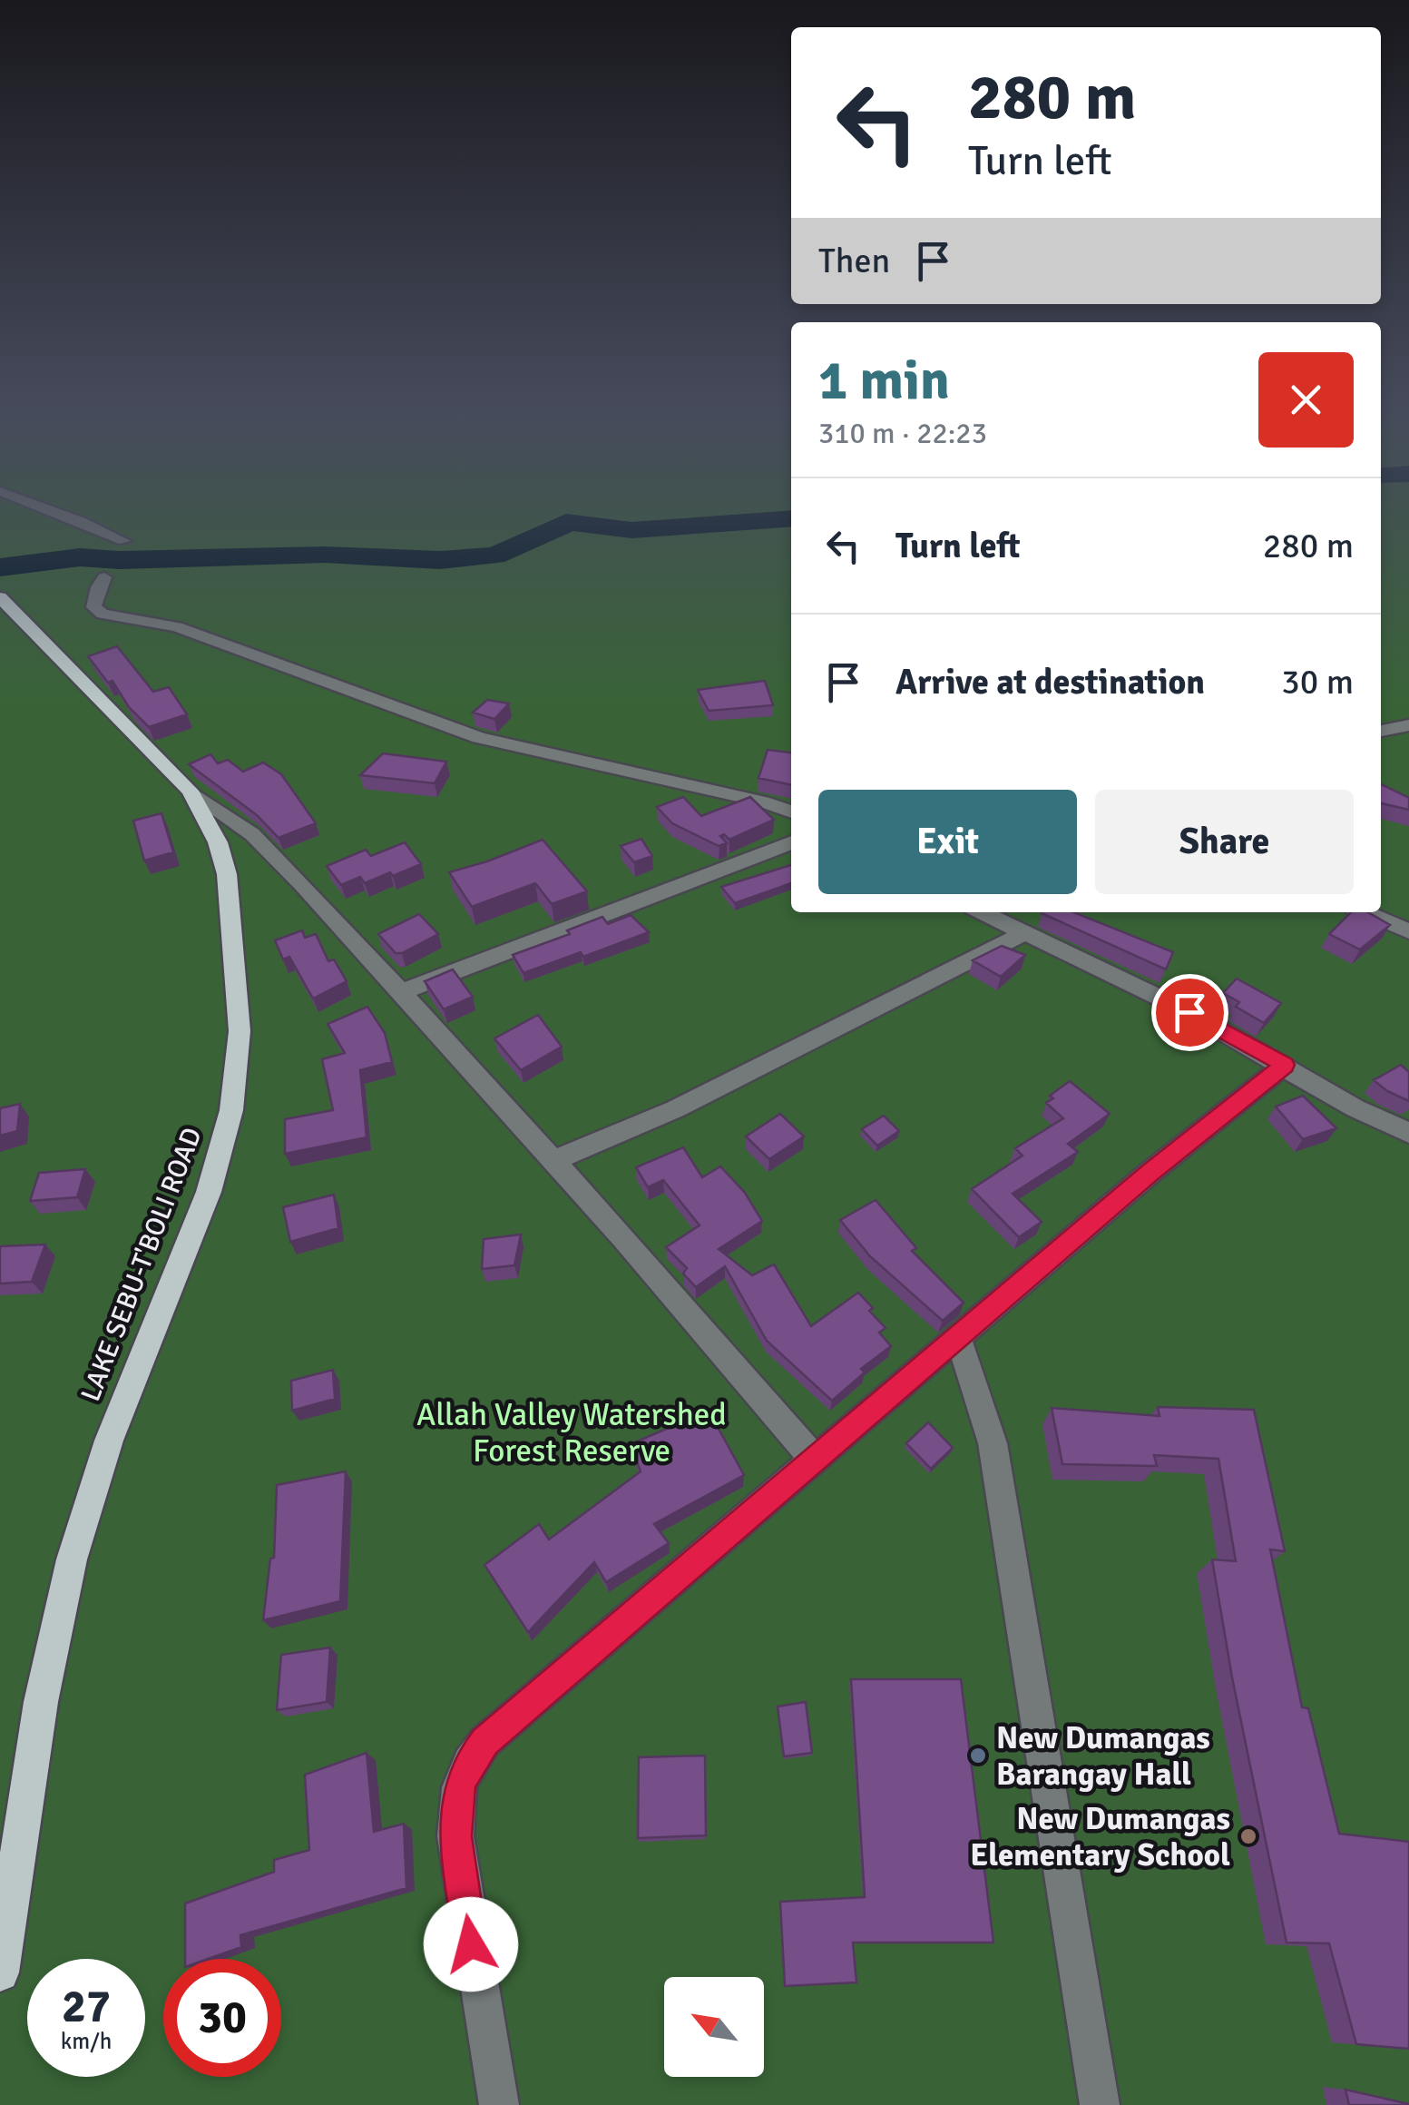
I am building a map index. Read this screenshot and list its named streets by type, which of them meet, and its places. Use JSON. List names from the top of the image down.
{
  "streets": {
    "main road": ["LAKE SEBU-T'BOLI ROAD"]
  },
  "parks": ["Allah Valley Watershed Forest Reserve"],
  "places": ["New Dumangas Barangay Hall", "New Dumangas Elementary School"],
  "north": "top left",
  "page": {
    "turn": ["280 m", "Turn left"],
    "then": "Then",
    "heading": ["1 min", "310 m · 22:23"],
    "list": [
      {
        "name": "Turn left",
        "value": "280 m"
      },
      {
        "name": "Arrive at destination",
        "value": "30 m"
      }
    ],
    "buttons": ["Exit", "Share"],
    "speed": "27 km/h",
    "limit": "30"
  }
}
